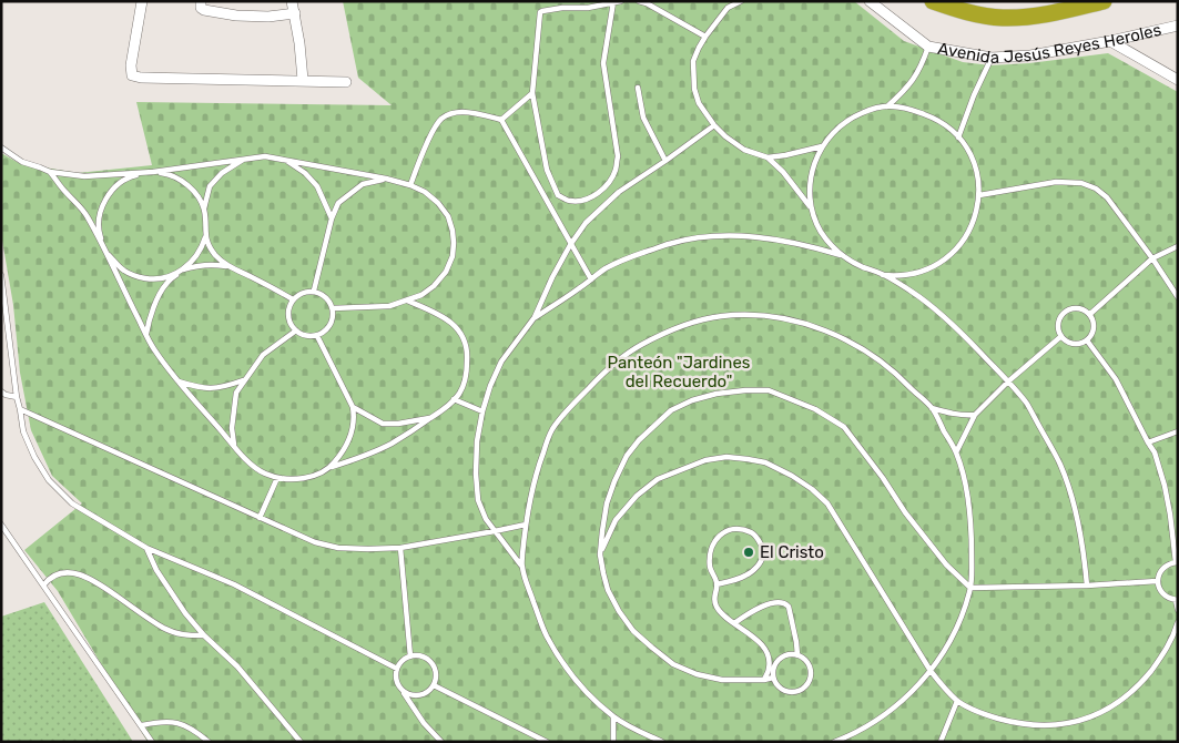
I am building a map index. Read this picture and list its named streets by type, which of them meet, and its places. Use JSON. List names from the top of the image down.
{
  "streets": {
    "highway": ["Avenida Jesús Reyes Heroles"]
  },
  "parks": ["Panteón \"Jardines del Recuerdo\""],
  "places": ["El Cristo"]
}
